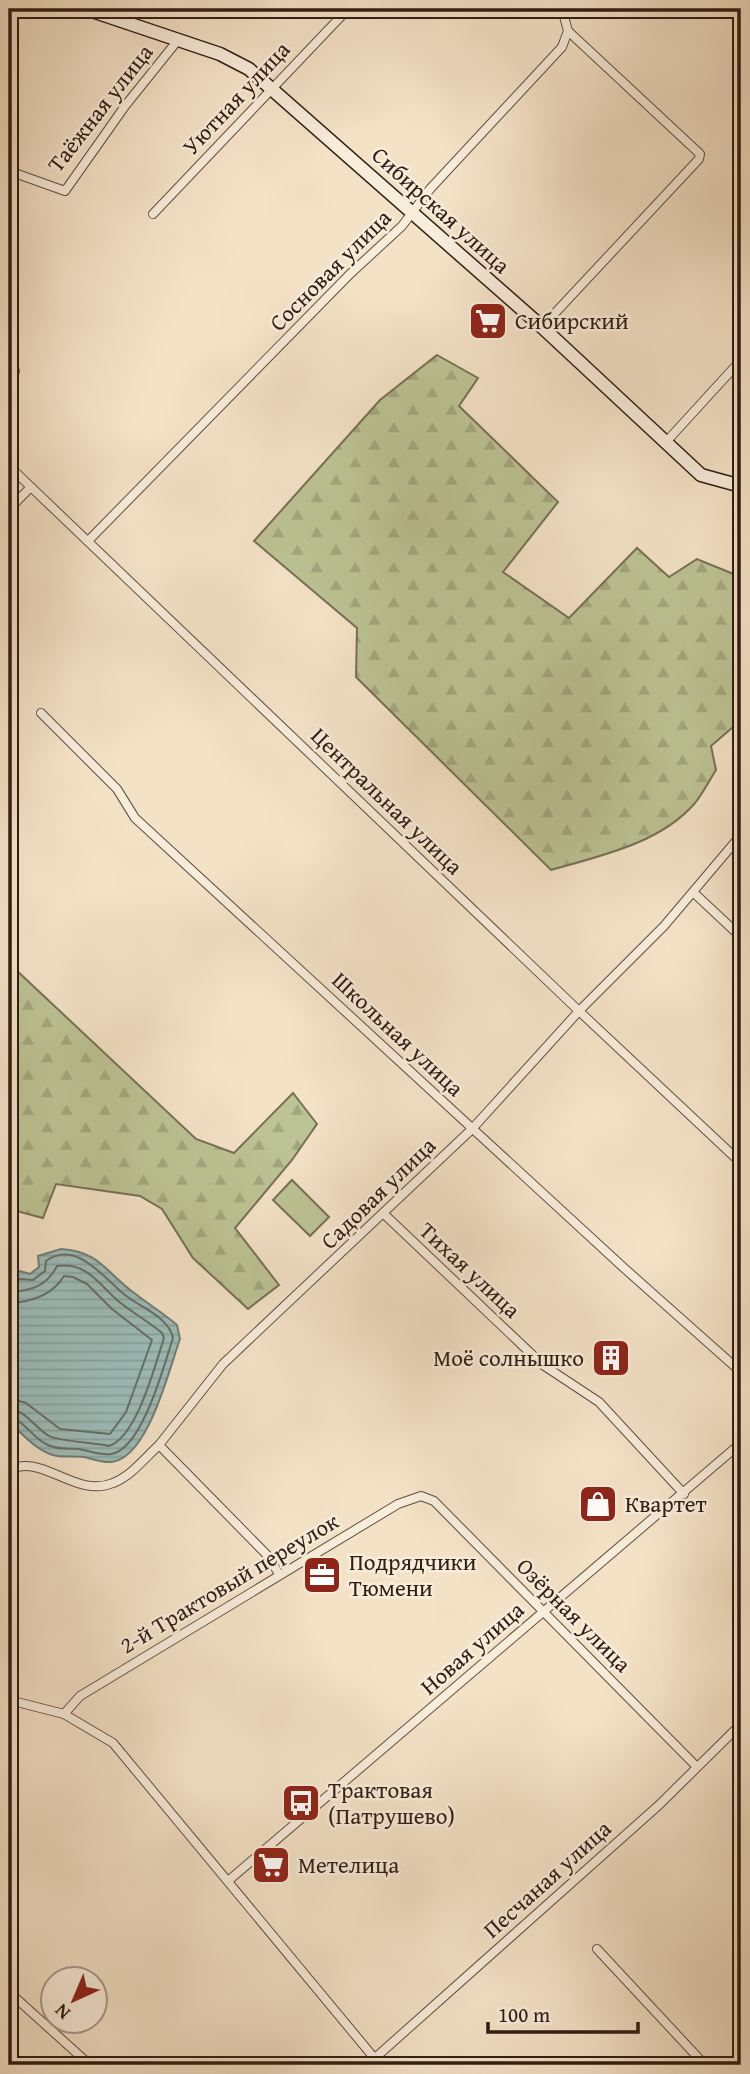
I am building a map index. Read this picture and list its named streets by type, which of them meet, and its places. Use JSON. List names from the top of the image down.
{
  "streets": {
    "street": [
      "Уютная улица",
      "Таёжная улица",
      "Сибирская улица",
      "Сосновая улица",
      "Центральная улица",
      "Школьная улица",
      "Садовая улица",
      "Тихая улица",
      "2-й Трактовый переулок",
      "Озёрная улица",
      "Новая улица",
      "Песчаная улица"
    ]
  },
  "crossings": [
    ["Уютная улица", "Сибирская улица"],
    ["Таёжная улица", "Сибирская улица"],
    ["Сибирская улица", "Сосновая улица"],
    ["Сосновая улица", "Центральная улица"],
    ["Центральная улица", "Садовая улица"],
    ["Школьная улица", "Садовая улица"],
    ["Садовая улица", "Тихая улица"],
    ["Тихая улица", "Новая улица"],
    ["2-й Трактовый переулок", "Озёрная улица"],
    ["Озёрная улица", "Новая улица"],
    ["Озёрная улица", "Песчаная улица"]
  ],
  "places": {
    "supermarket": ["Сибирский", "Метелица"],
    "building": ["Моё солнышко"],
    "shop": ["Квартет"],
    "office": ["Подрядчики Тюмени"],
    "bus stop": ["Трактовая (Патрушево)"]
  },
  "scale_bar": "100 m",
  "north": "bottom left"
}
